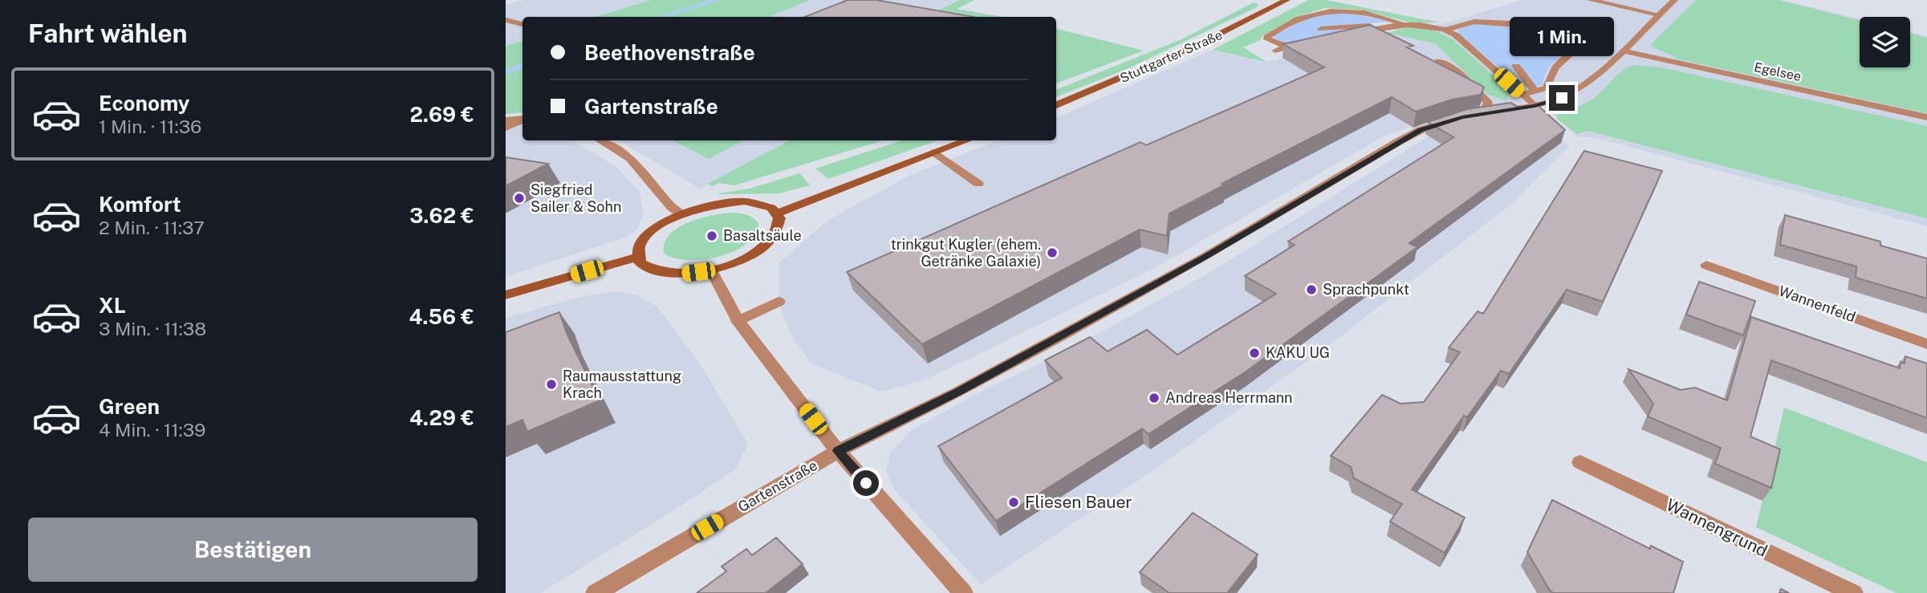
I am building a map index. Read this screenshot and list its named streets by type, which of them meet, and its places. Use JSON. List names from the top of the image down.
{
  "streets": {
    "street": [
      "Stuttgarter Straße",
      "Egelsee",
      "Wannenfeld",
      "Gartenstraße",
      "Wannengrund"
    ]
  },
  "places": [
    "Siegfried Sailer & Sohn",
    "Basaltsäule",
    "trinkgut Kugler (ehem. Getränke Galaxie)",
    "Sprachpunkt",
    "KAKU UG",
    "Raumausstattung Krach",
    "Andreas Herrmann",
    "Fliesen Bauer"
  ],
  "page": {
    "heading": "Fahrt wählen",
    "bubble": "1 Min.",
    "banner": ["Beethovenstraße", "Gartenstraße"],
    "list": [
      {
        "name": "Economy",
        "note": "1 Min. · 11:36",
        "value": "2.69 €"
      },
      {
        "name": "Komfort",
        "note": "2 Min. · 11:37",
        "value": "3.62 €"
      },
      {
        "name": "XL",
        "note": "3 Min. · 11:38",
        "value": "4.56 €"
      },
      {
        "name": "Green",
        "note": "4 Min. · 11:39",
        "value": "4.29 €"
      }
    ],
    "buttons": "Bestätigen"
  }
}
